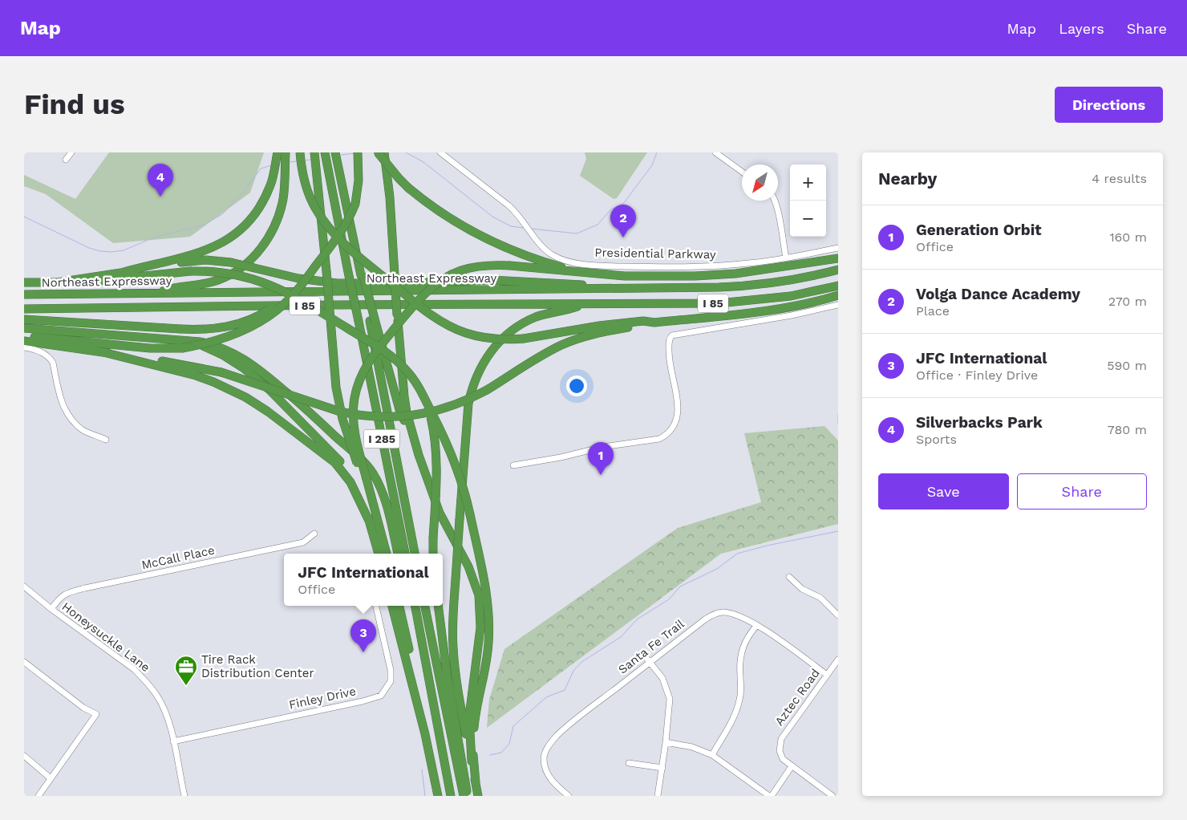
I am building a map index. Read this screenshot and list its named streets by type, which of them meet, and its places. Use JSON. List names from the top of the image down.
{
  "streets": {
    "highway": ["Northeast Expressway", "I 85", "I 285"],
    "street": [
      "Presidential Parkway",
      "McCall Place",
      "Honeysuckle Lane",
      "Santa Fe Trail",
      "Aztec Road",
      "Finley Drive"
    ]
  },
  "crossings": [
    ["McCall Place", "Honeysuckle Lane"],
    ["Honeysuckle Lane", "Finley Drive"],
    ["Santa Fe Trail", "Aztec Road"]
  ],
  "places": {
    "office": ["Tire Rack Distribution Center"]
  },
  "north": "bottom left",
  "page": {
    "header": "Map",
    "nav": ["Map", "Layers", "Share"],
    "buttons": [
      "Directions",
      ["Save", "Share"]
    ],
    "title": "Find us",
    "heading": ["Nearby", "4 results"],
    "pins": [
      "4",
      "2",
      "1",
      "3"
    ],
    "map_buttons": ["+", "−"],
    "list": [
      {
        "mark": "1",
        "name": "Generation Orbit",
        "note": "Office",
        "value": "160 m"
      },
      {
        "mark": "2",
        "name": "Volga Dance Academy",
        "note": "Place",
        "value": "270 m"
      },
      {
        "mark": "3",
        "name": "JFC International",
        "note": "Office · Finley Drive",
        "value": "590 m"
      },
      {
        "mark": "4",
        "name": "Silverbacks Park",
        "note": "Sports",
        "value": "780 m"
      }
    ],
    "popup": ["JFC International", "Office"]
  }
}
